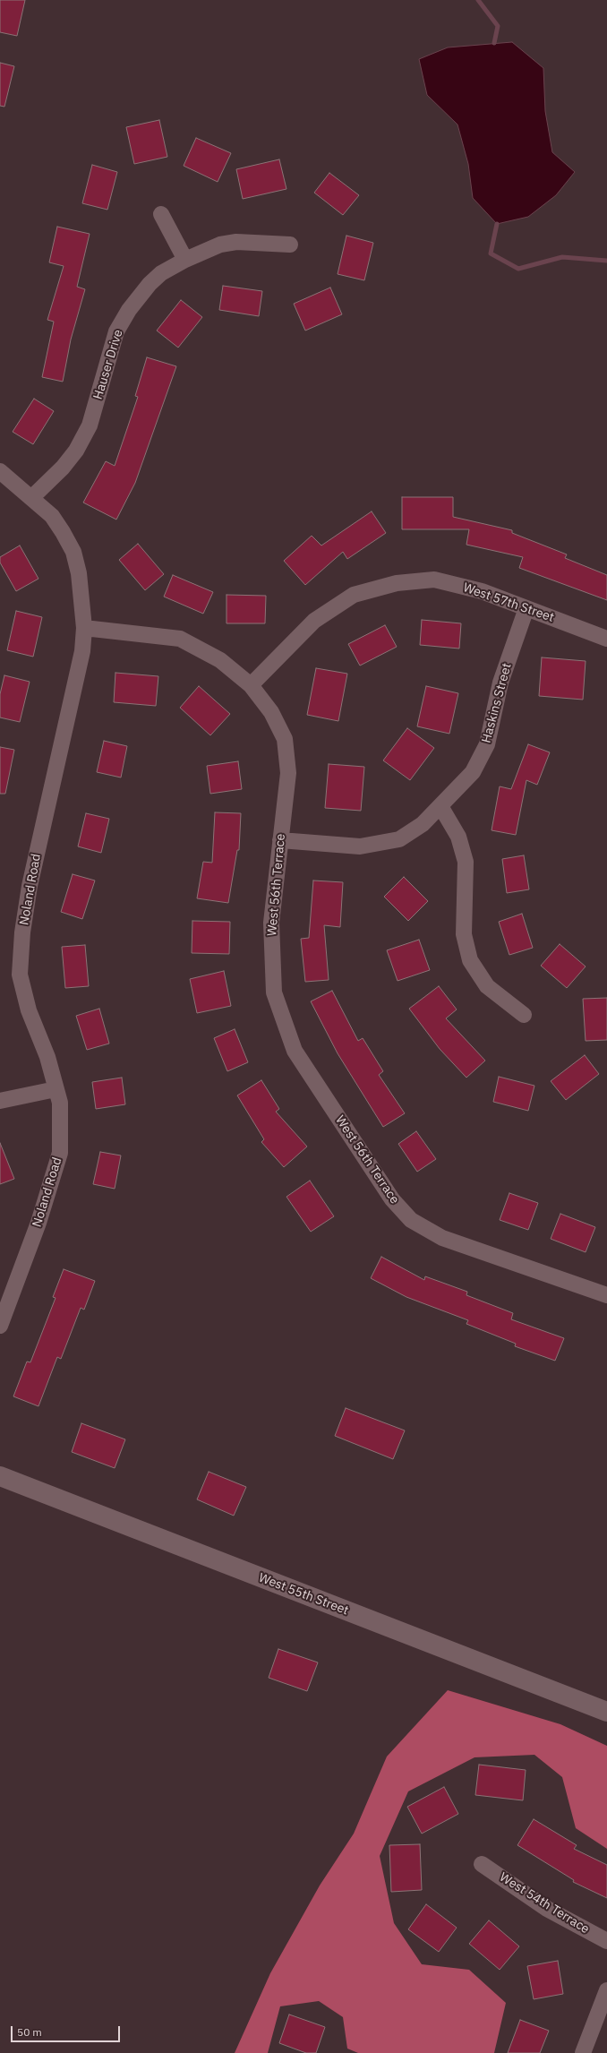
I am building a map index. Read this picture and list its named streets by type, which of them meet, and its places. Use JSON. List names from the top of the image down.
{
  "streets": {
    "street": [
      "Hauser Drive",
      "West 57th Street",
      "Haskins Street",
      "West 56th Terrace",
      "Noland Road",
      "West 55th Street",
      "West 54th Terrace"
    ]
  },
  "crossings": [
    ["Hauser Drive", "Noland Road"],
    ["West 57th Street", "Haskins Street"],
    ["West 57th Street", "West 56th Terrace"],
    ["Haskins Street", "West 56th Terrace"],
    ["West 56th Terrace", "Noland Road"]
  ],
  "scale_bar": "50 m"
}
